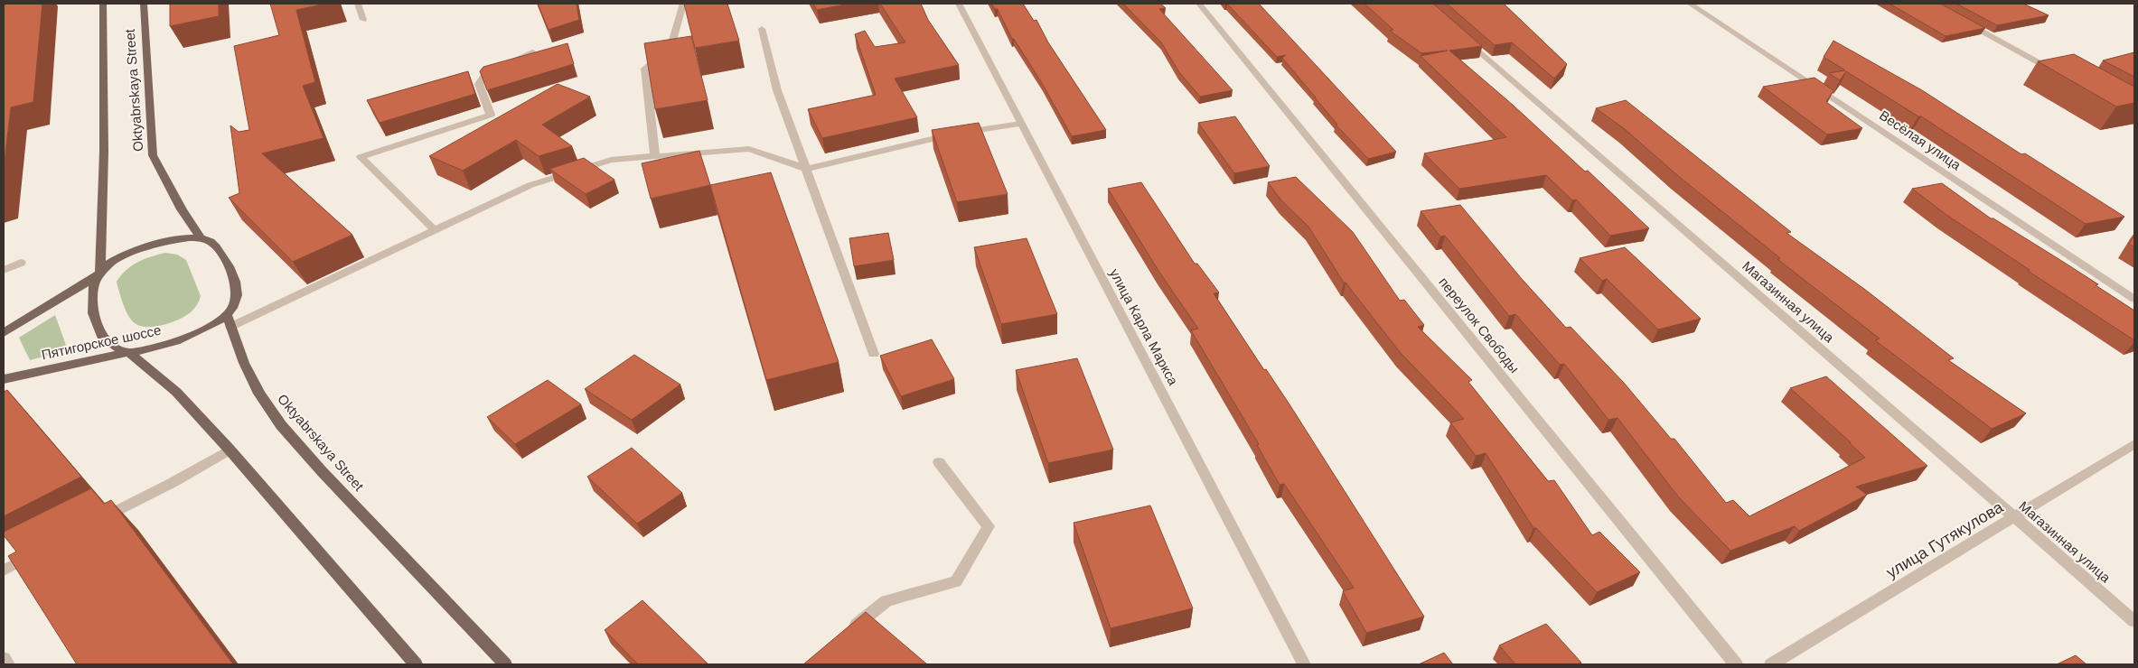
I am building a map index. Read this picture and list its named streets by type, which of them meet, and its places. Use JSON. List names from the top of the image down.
{
  "streets": {
    "main road": ["Oktyabrskaya Street", "Пятигорское шоссе"],
    "street": [
      "Весёлая улица",
      "Магазинная улица",
      "переулок Свободы",
      "улица Карла Маркса",
      "улица Гутякулова"
    ]
  },
  "crossings": [
    ["Oktyabrskaya Street", "Пятигорское шоссе"],
    ["Магазинная улица", "улица Гутякулова"]
  ]
}
